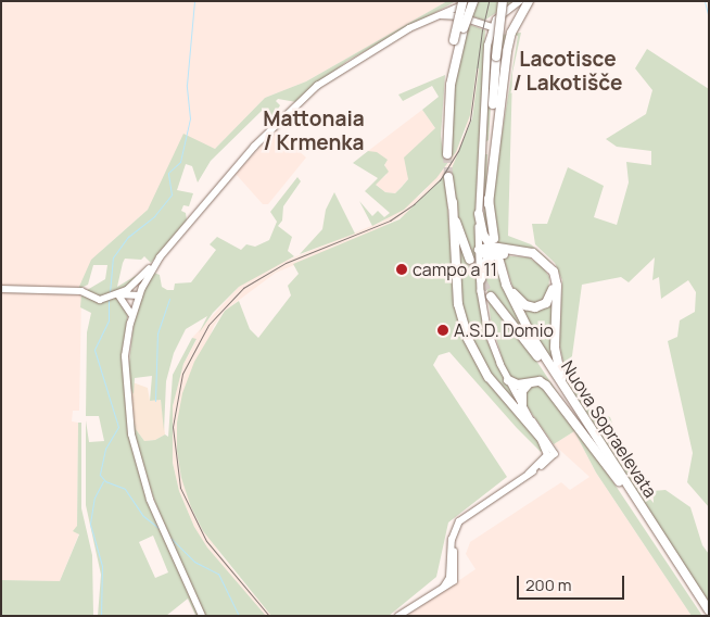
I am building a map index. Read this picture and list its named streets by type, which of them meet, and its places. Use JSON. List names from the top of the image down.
{
  "streets": {
    "highway": ["Nuova Sopraelevata"]
  },
  "districts": ["Lacotisce / Lakotišče", "Mattonaia / Krmenka"],
  "places": ["campo a 11", "A.S.D. Domio"],
  "scale_bar": "200 m"
}
